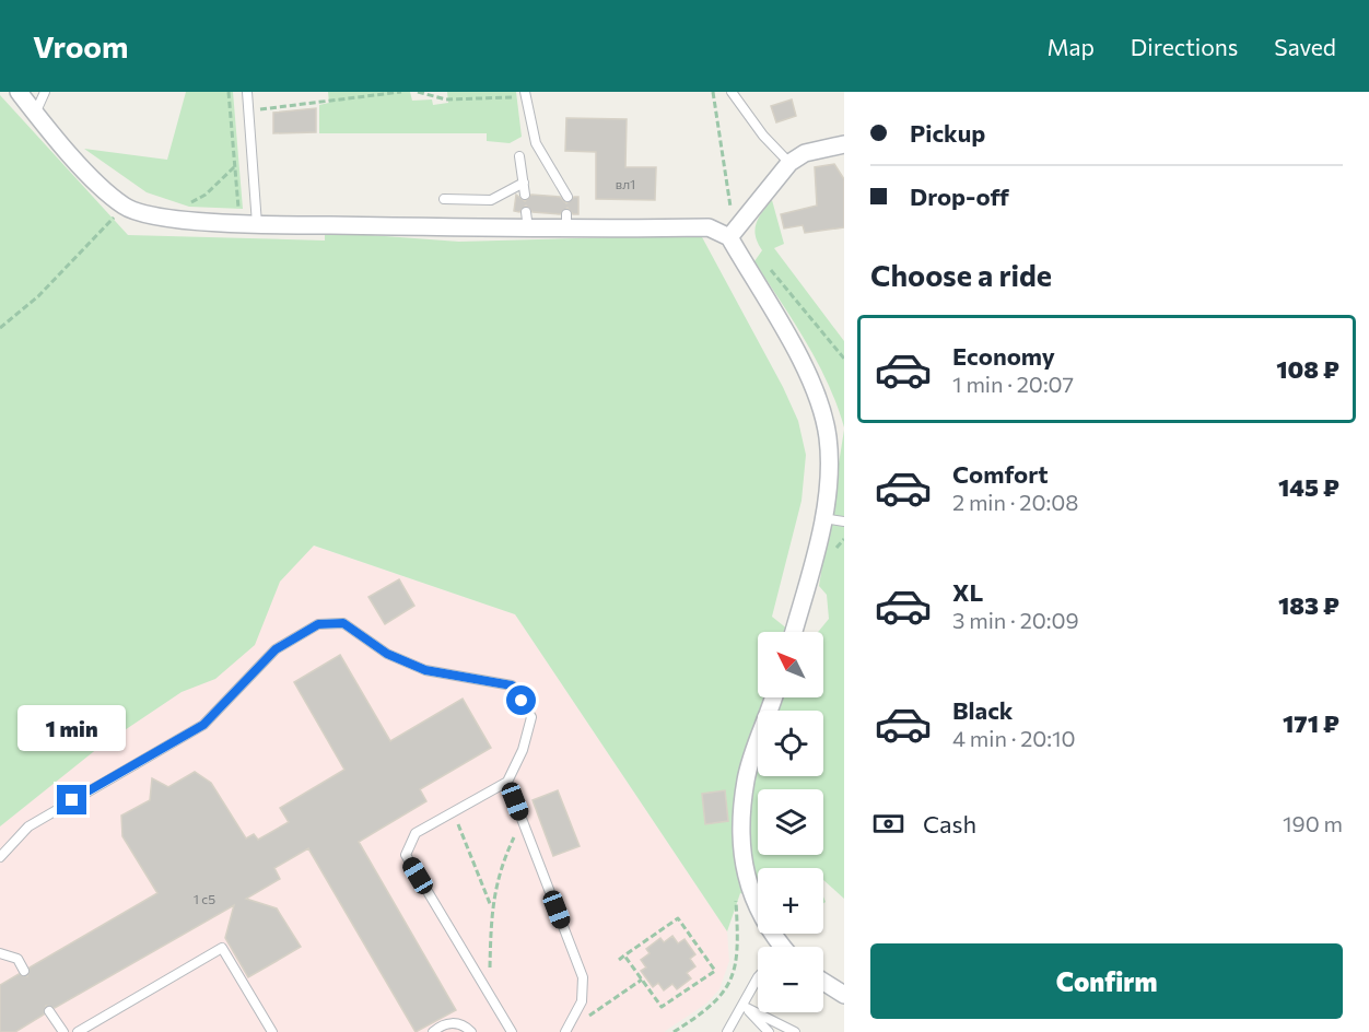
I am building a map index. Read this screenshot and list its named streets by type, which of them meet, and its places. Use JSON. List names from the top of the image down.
{
  "house_numbers": ["вл1", "1 с5"],
  "north": "top left",
  "page": {
    "header": "Vroom",
    "nav": ["Map", "Directions", "Saved"],
    "banner": ["Pickup", "Drop-off"],
    "heading": "Choose a ride",
    "list": [
      {
        "name": "Economy",
        "note": "1 min · 20:07",
        "value": "108 ₽"
      },
      {
        "name": "Comfort",
        "note": "2 min · 20:08",
        "value": "145 ₽"
      },
      {
        "name": "XL",
        "note": "3 min · 20:09",
        "value": "183 ₽"
      },
      {
        "name": "Black",
        "note": "4 min · 20:10",
        "value": "171 ₽"
      }
    ],
    "map_buttons": ["+", "−"],
    "bubble": "1 min",
    "pay": ["Cash", "190 m"],
    "buttons": "Confirm"
  }
}
